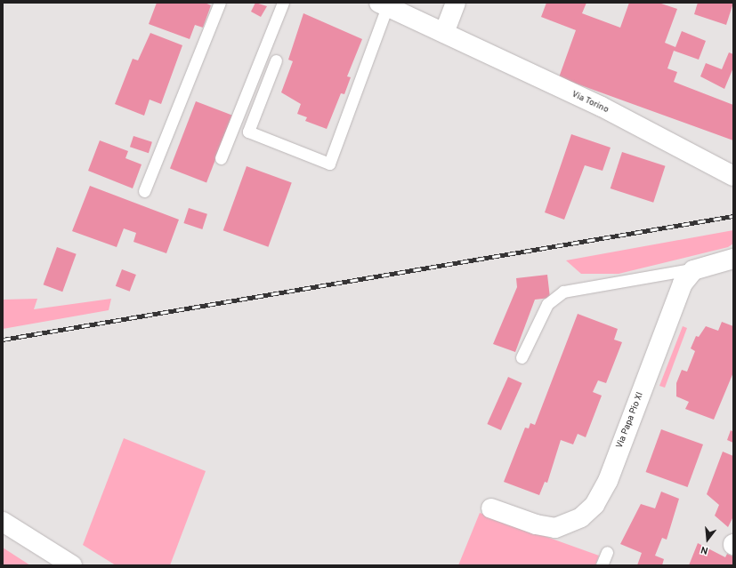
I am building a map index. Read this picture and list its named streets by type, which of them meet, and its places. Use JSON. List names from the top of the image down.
{
  "streets": {
    "street": ["Via Torino", "Via Papa Pio XI"]
  },
  "north": "bottom"
}
